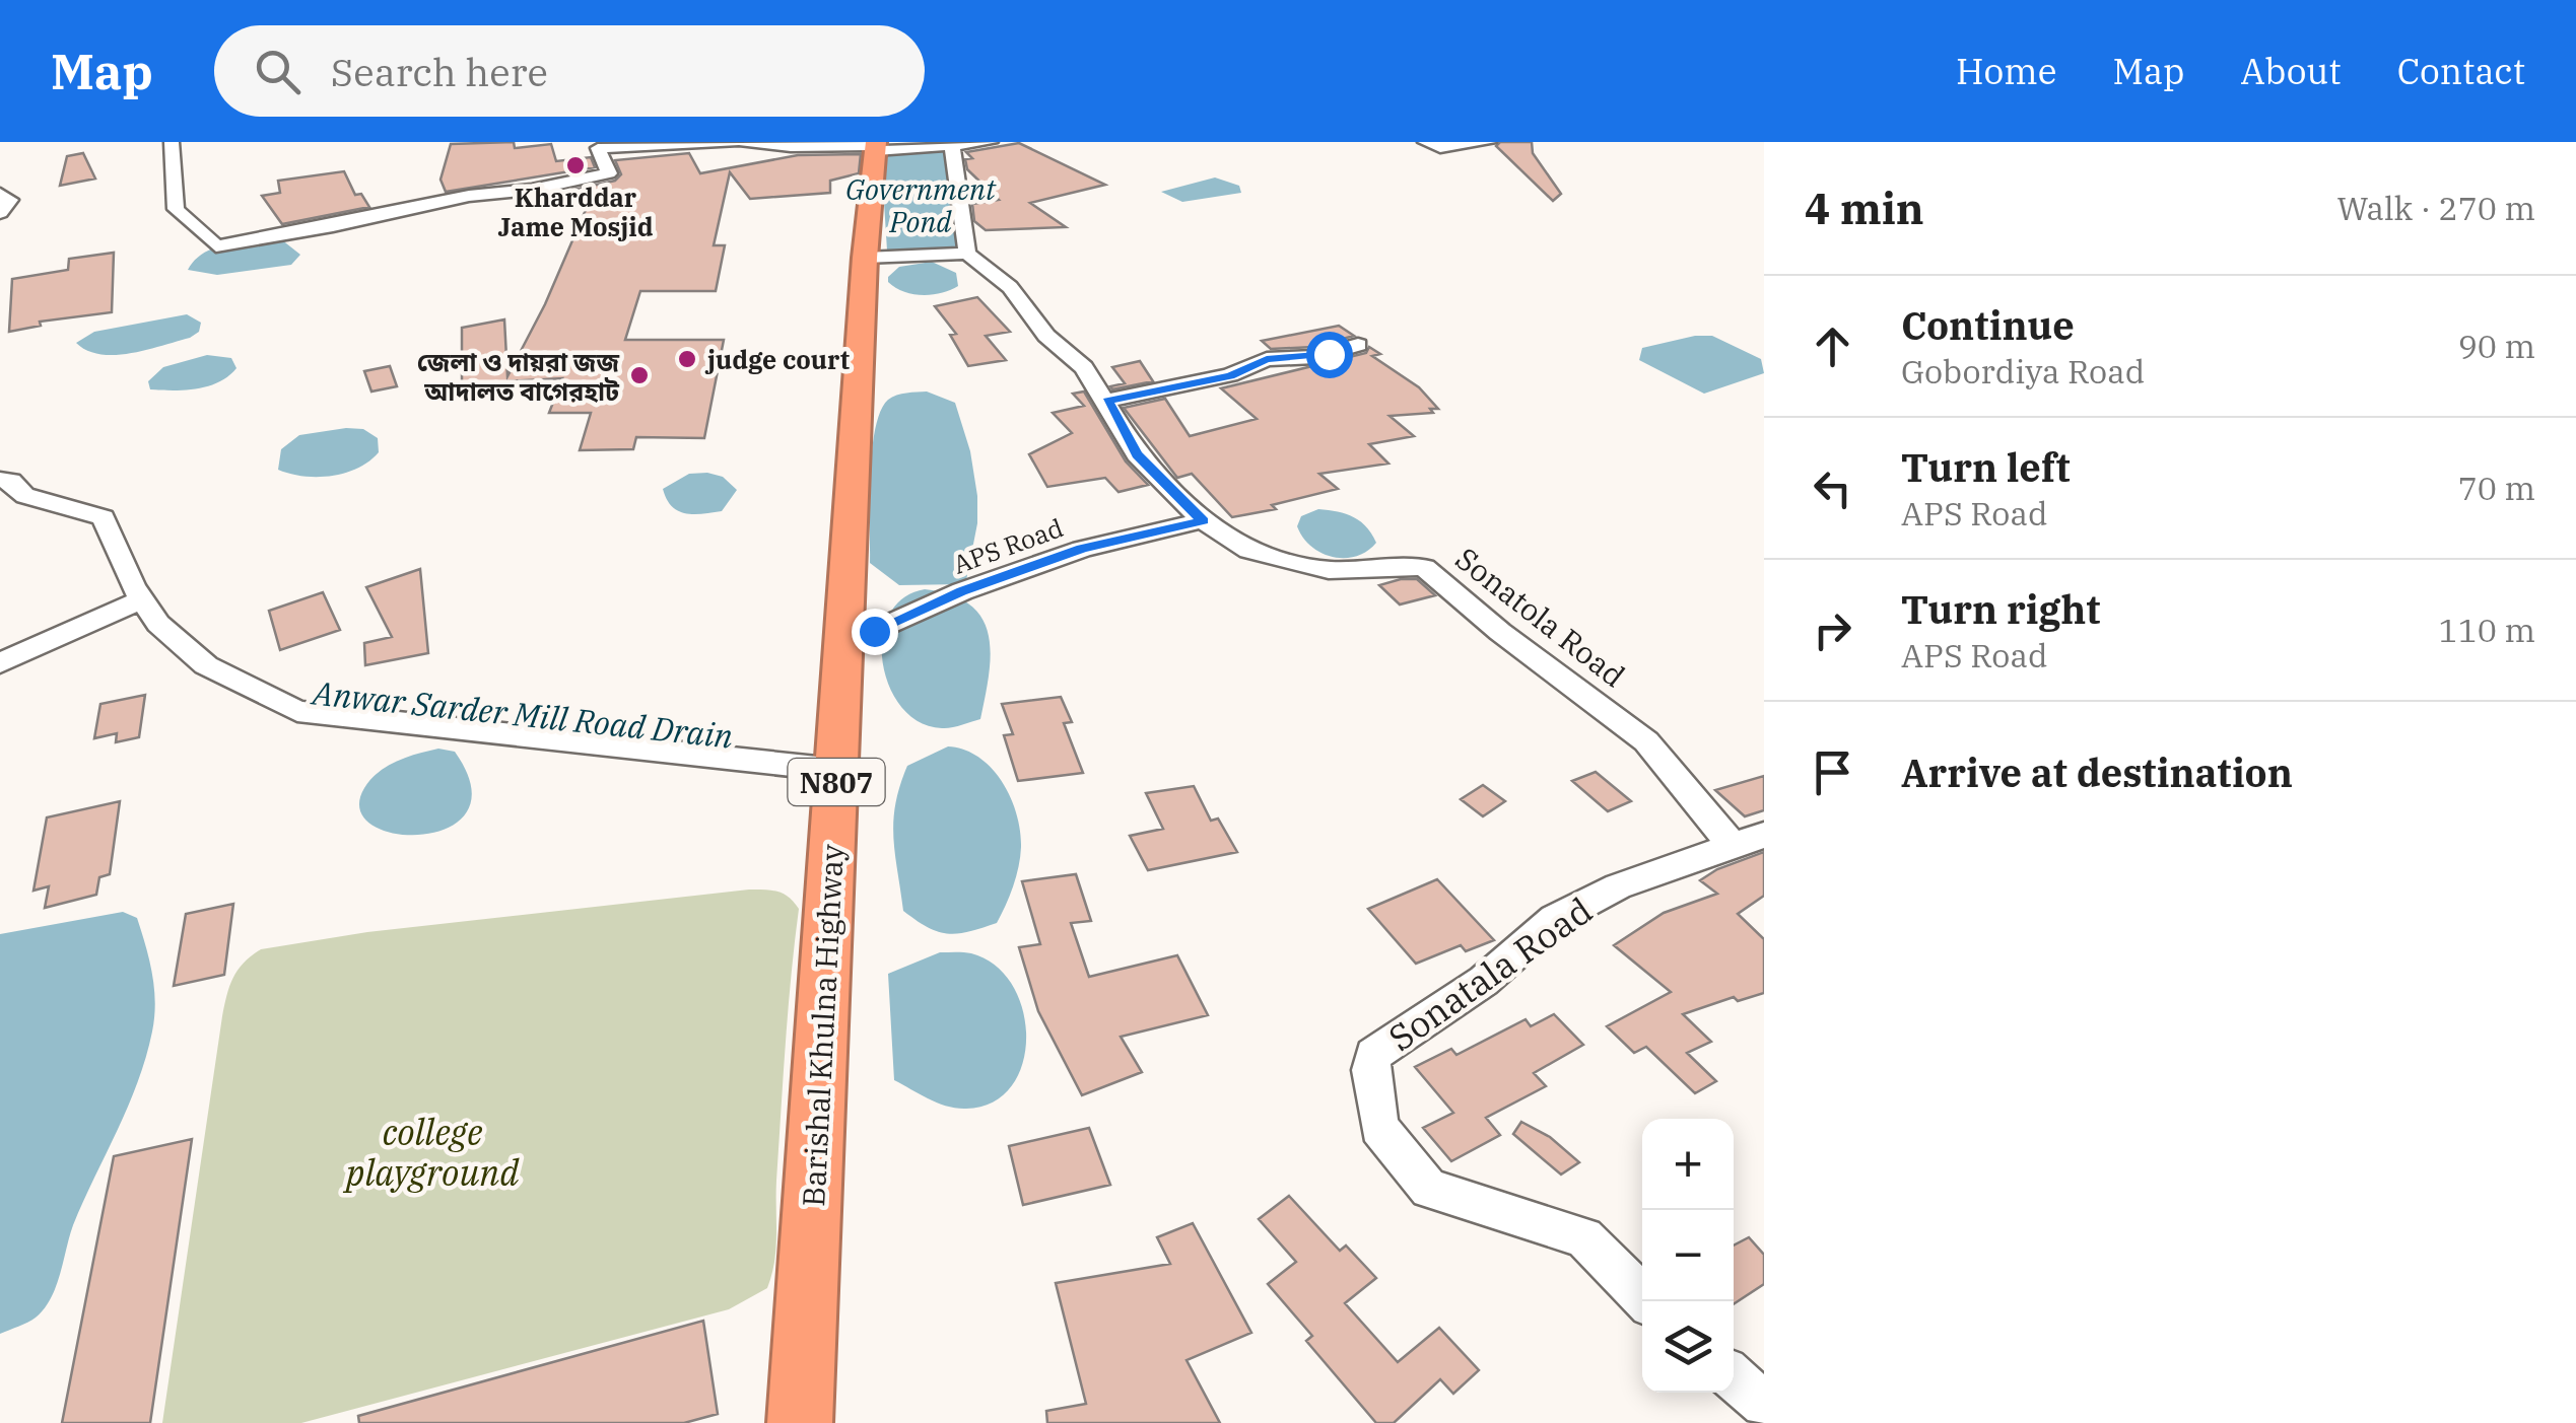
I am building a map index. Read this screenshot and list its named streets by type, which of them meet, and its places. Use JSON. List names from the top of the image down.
{
  "streets": {
    "highway": ["N807", "Barishal Khulna Highway"],
    "street": ["APS Road", "Sonatola Road", "Sonatala Road"]
  },
  "crossings": [
    ["APS Road", "Sonatola Road"],
    ["APS Road", "Barishal Khulna Highway"],
    ["Sonatola Road", "Sonatala Road"]
  ],
  "water": ["Government Pond", "Anwar Sarder Mill Road Drain"],
  "parks": ["college playground"],
  "places": ["Kharddar Jame Mosjid", "judge court", "জেলা ও দায়রা জজ আদালত বাগেরহাট"],
  "page": {
    "header": "Map",
    "search": "Search here",
    "nav": [
      "Home",
      "Map",
      "About",
      "Contact"
    ],
    "heading": ["4 min", "Walk · 270 m"],
    "list": [
      ["Continue", "Gobordiya Road", "90 m"],
      ["Turn left", "APS Road", "70 m"],
      ["Turn right", "APS Road", "110 m"],
      "Arrive at destination"
    ],
    "map_buttons": ["+", "−"]
  }
}
